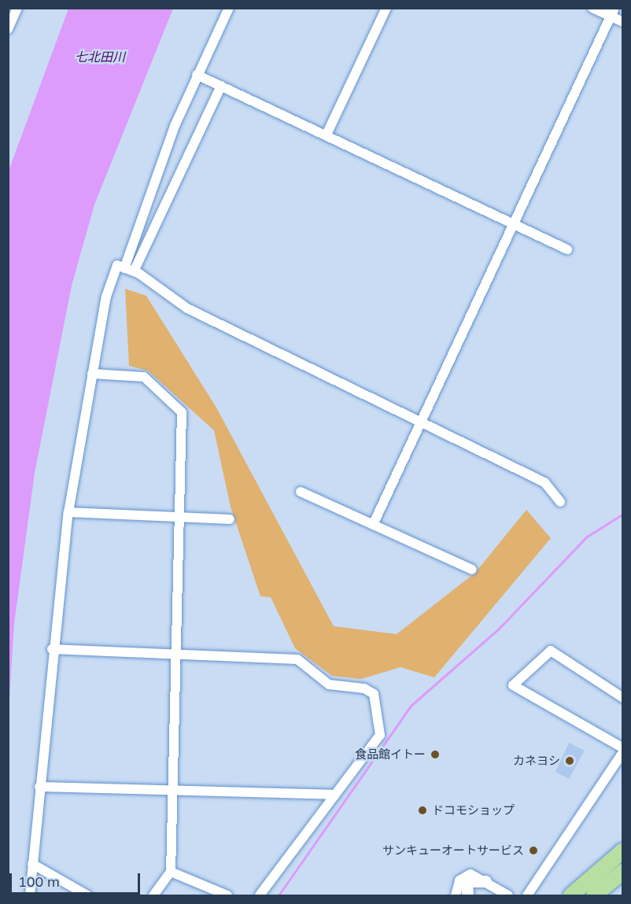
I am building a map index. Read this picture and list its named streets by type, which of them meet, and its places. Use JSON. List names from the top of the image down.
{
  "water": ["七北田川"],
  "places": [
    "食品館イトー",
    "カネヨシ",
    "ドコモショップ",
    "サンキューオートサービス"
  ],
  "scale_bar": "100 m"
}
